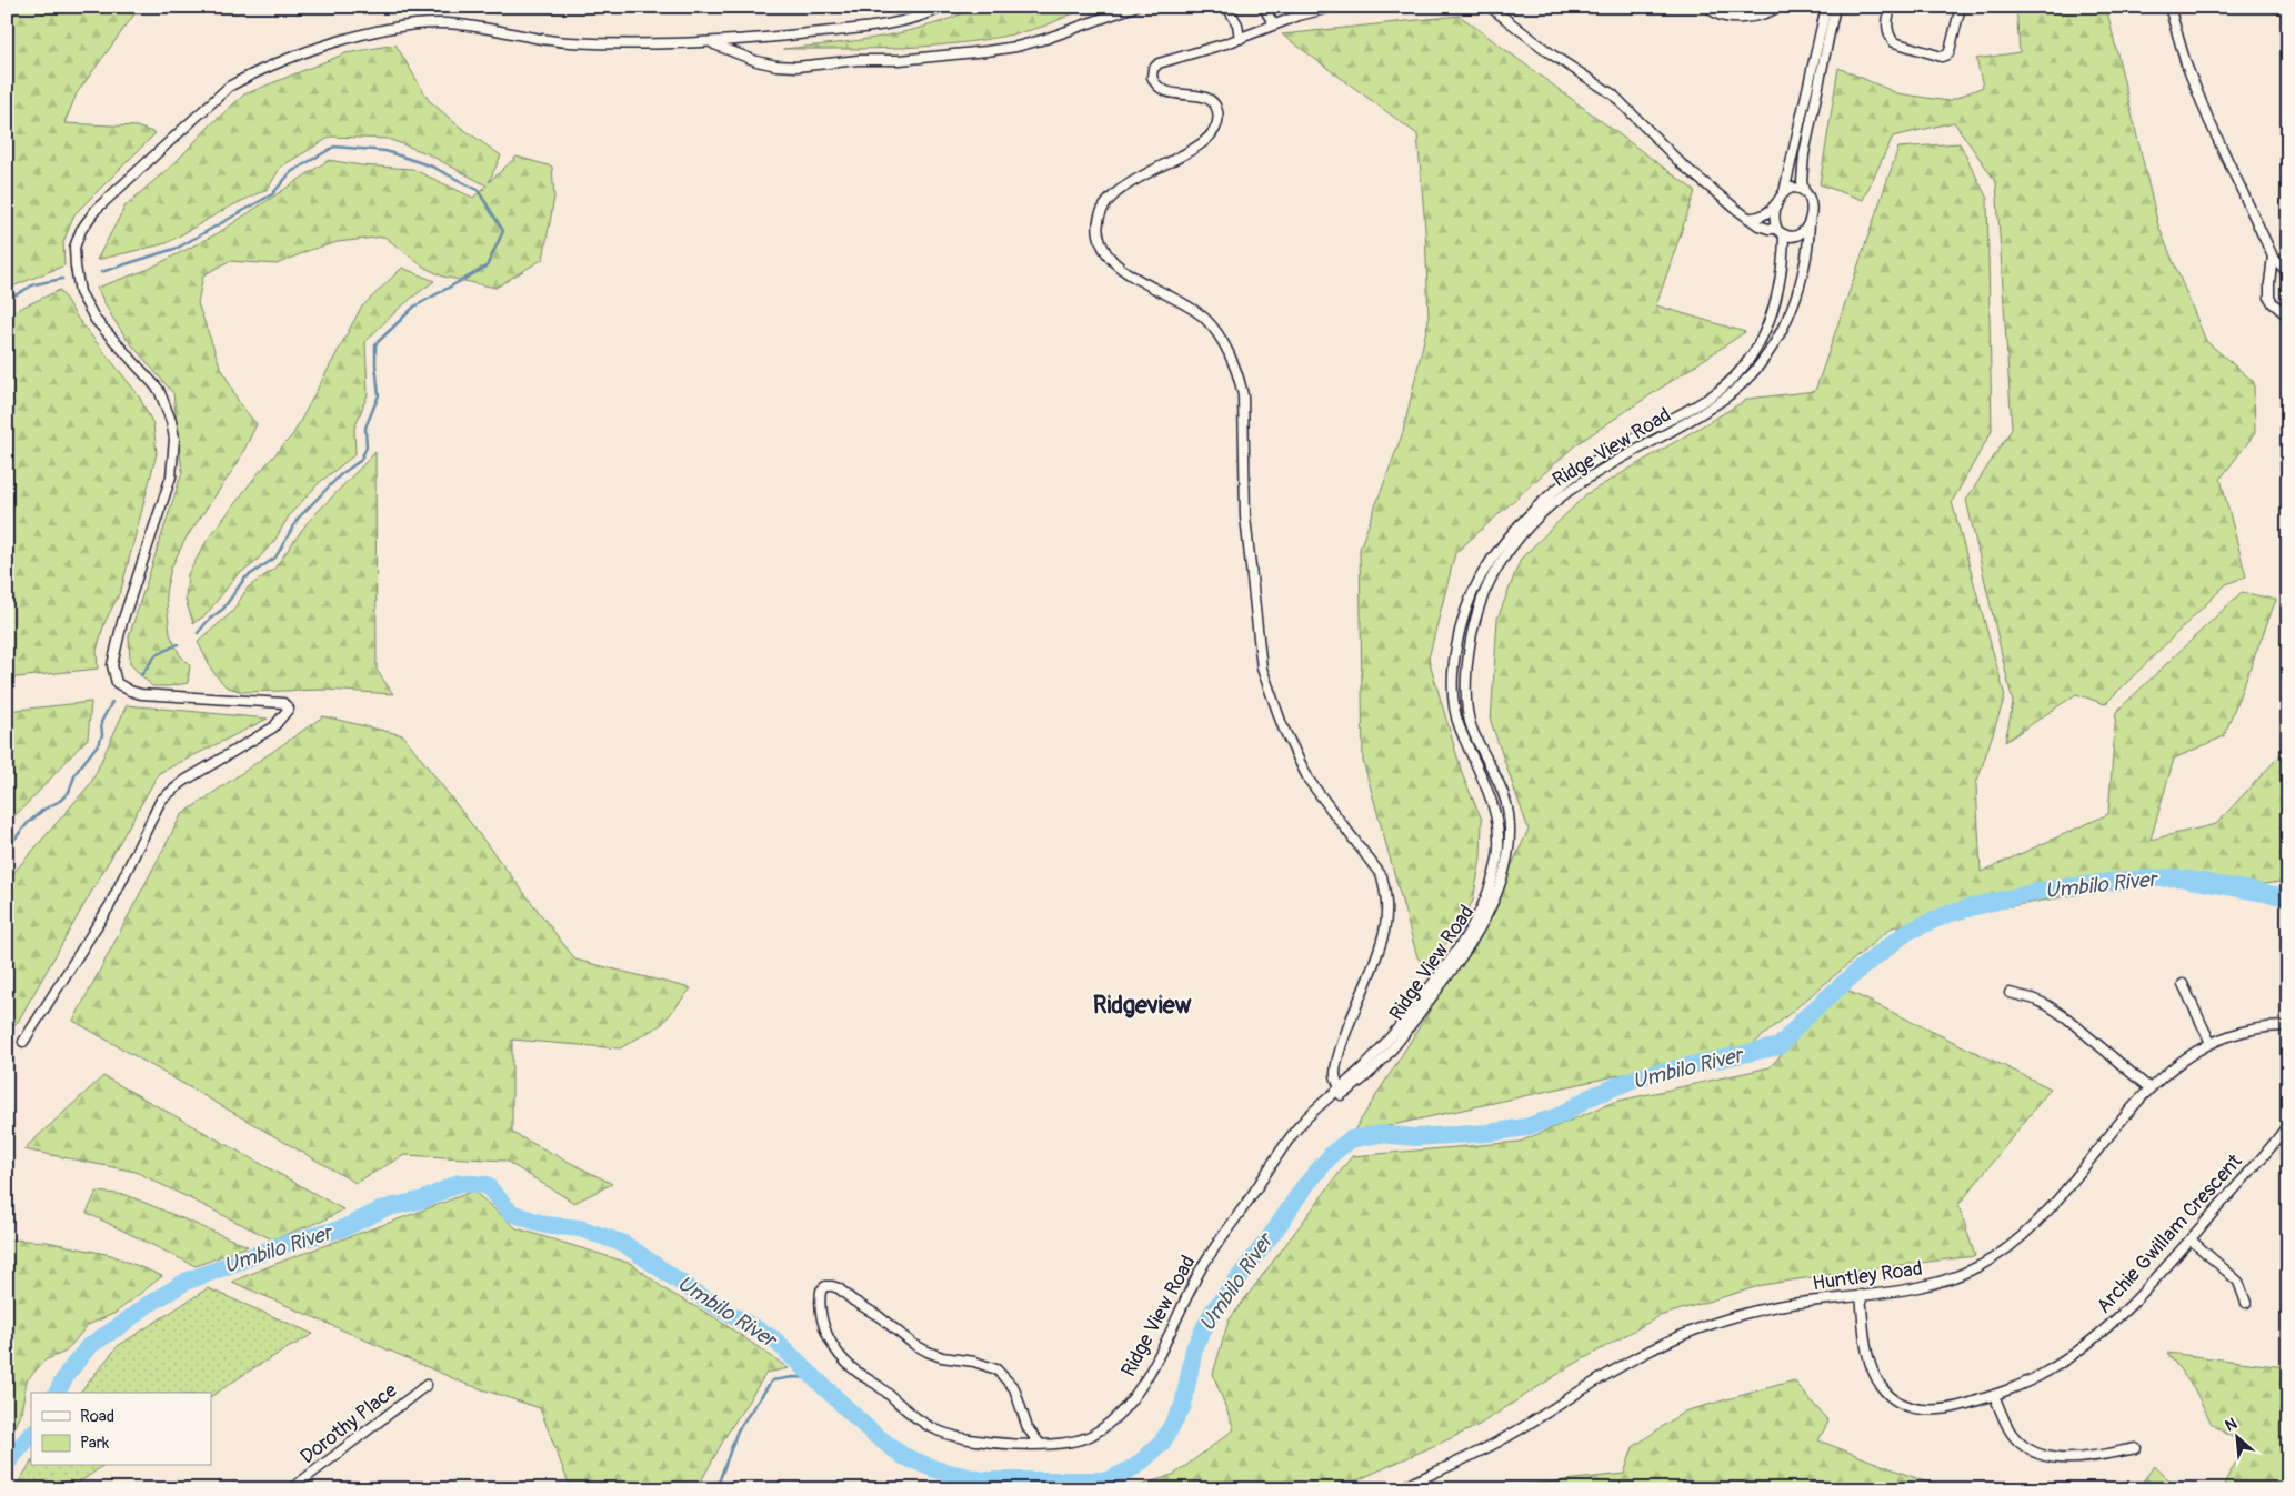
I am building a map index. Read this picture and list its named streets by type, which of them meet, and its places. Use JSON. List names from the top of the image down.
{
  "streets": {
    "street": [
      "Ridge View Road",
      "Archie Gwillam Crescent",
      "Huntley Road",
      "Dorothy Place"
    ]
  },
  "crossings": [
    ["Archie Gwillam Crescent", "Huntley Road"]
  ],
  "districts": ["Ridgeview"],
  "water": ["Umbilo River"],
  "legend": ["Road", "Park"],
  "north": "top left"
}
